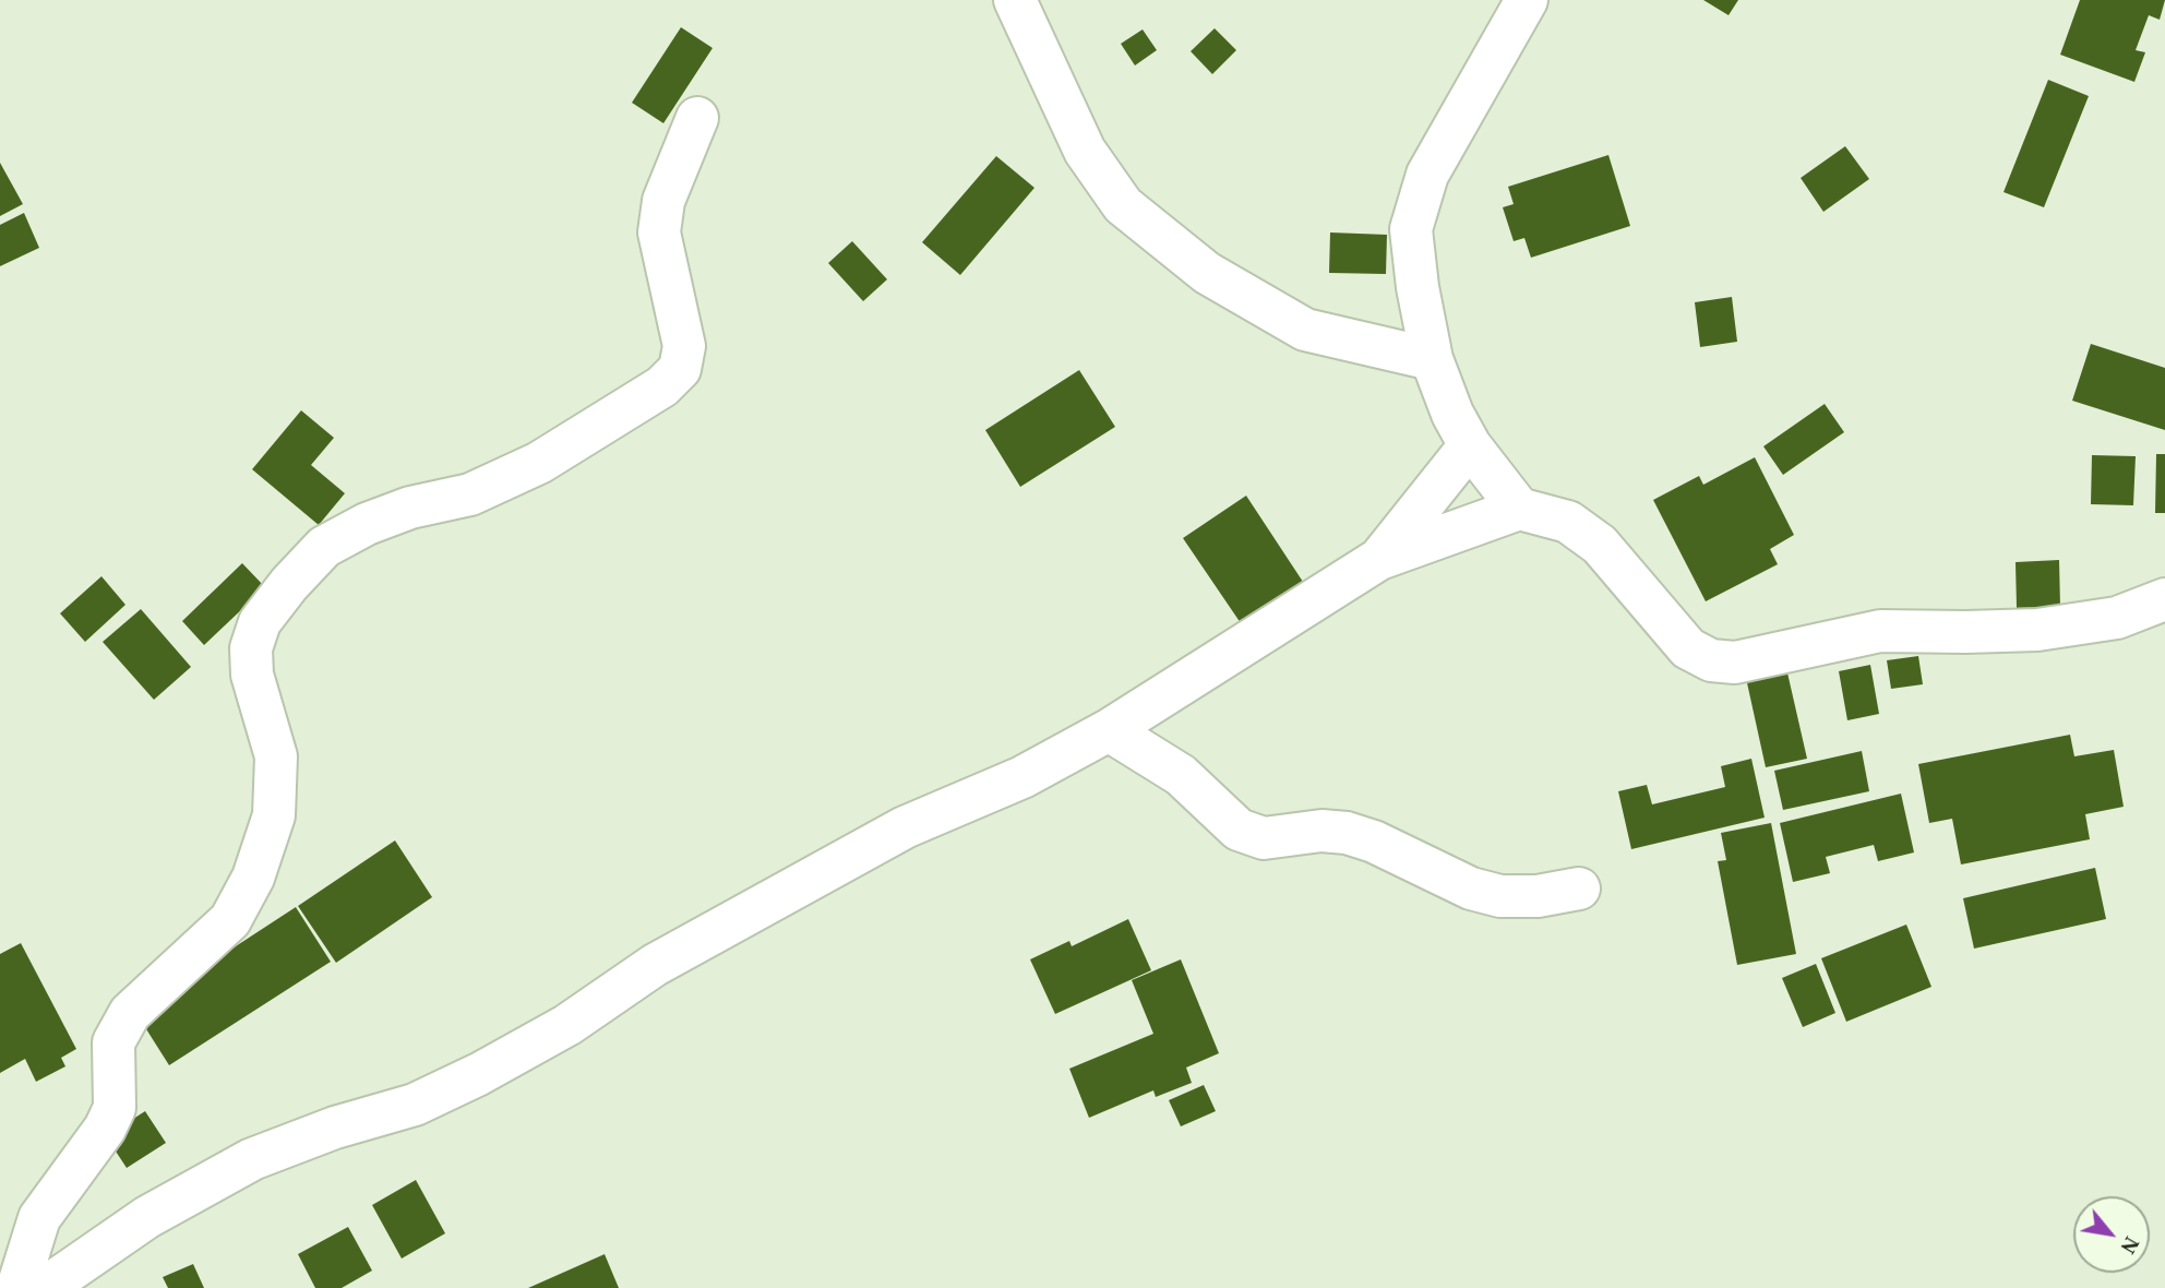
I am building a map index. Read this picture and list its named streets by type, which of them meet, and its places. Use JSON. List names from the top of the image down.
{
  "north": "bottom right"
}
